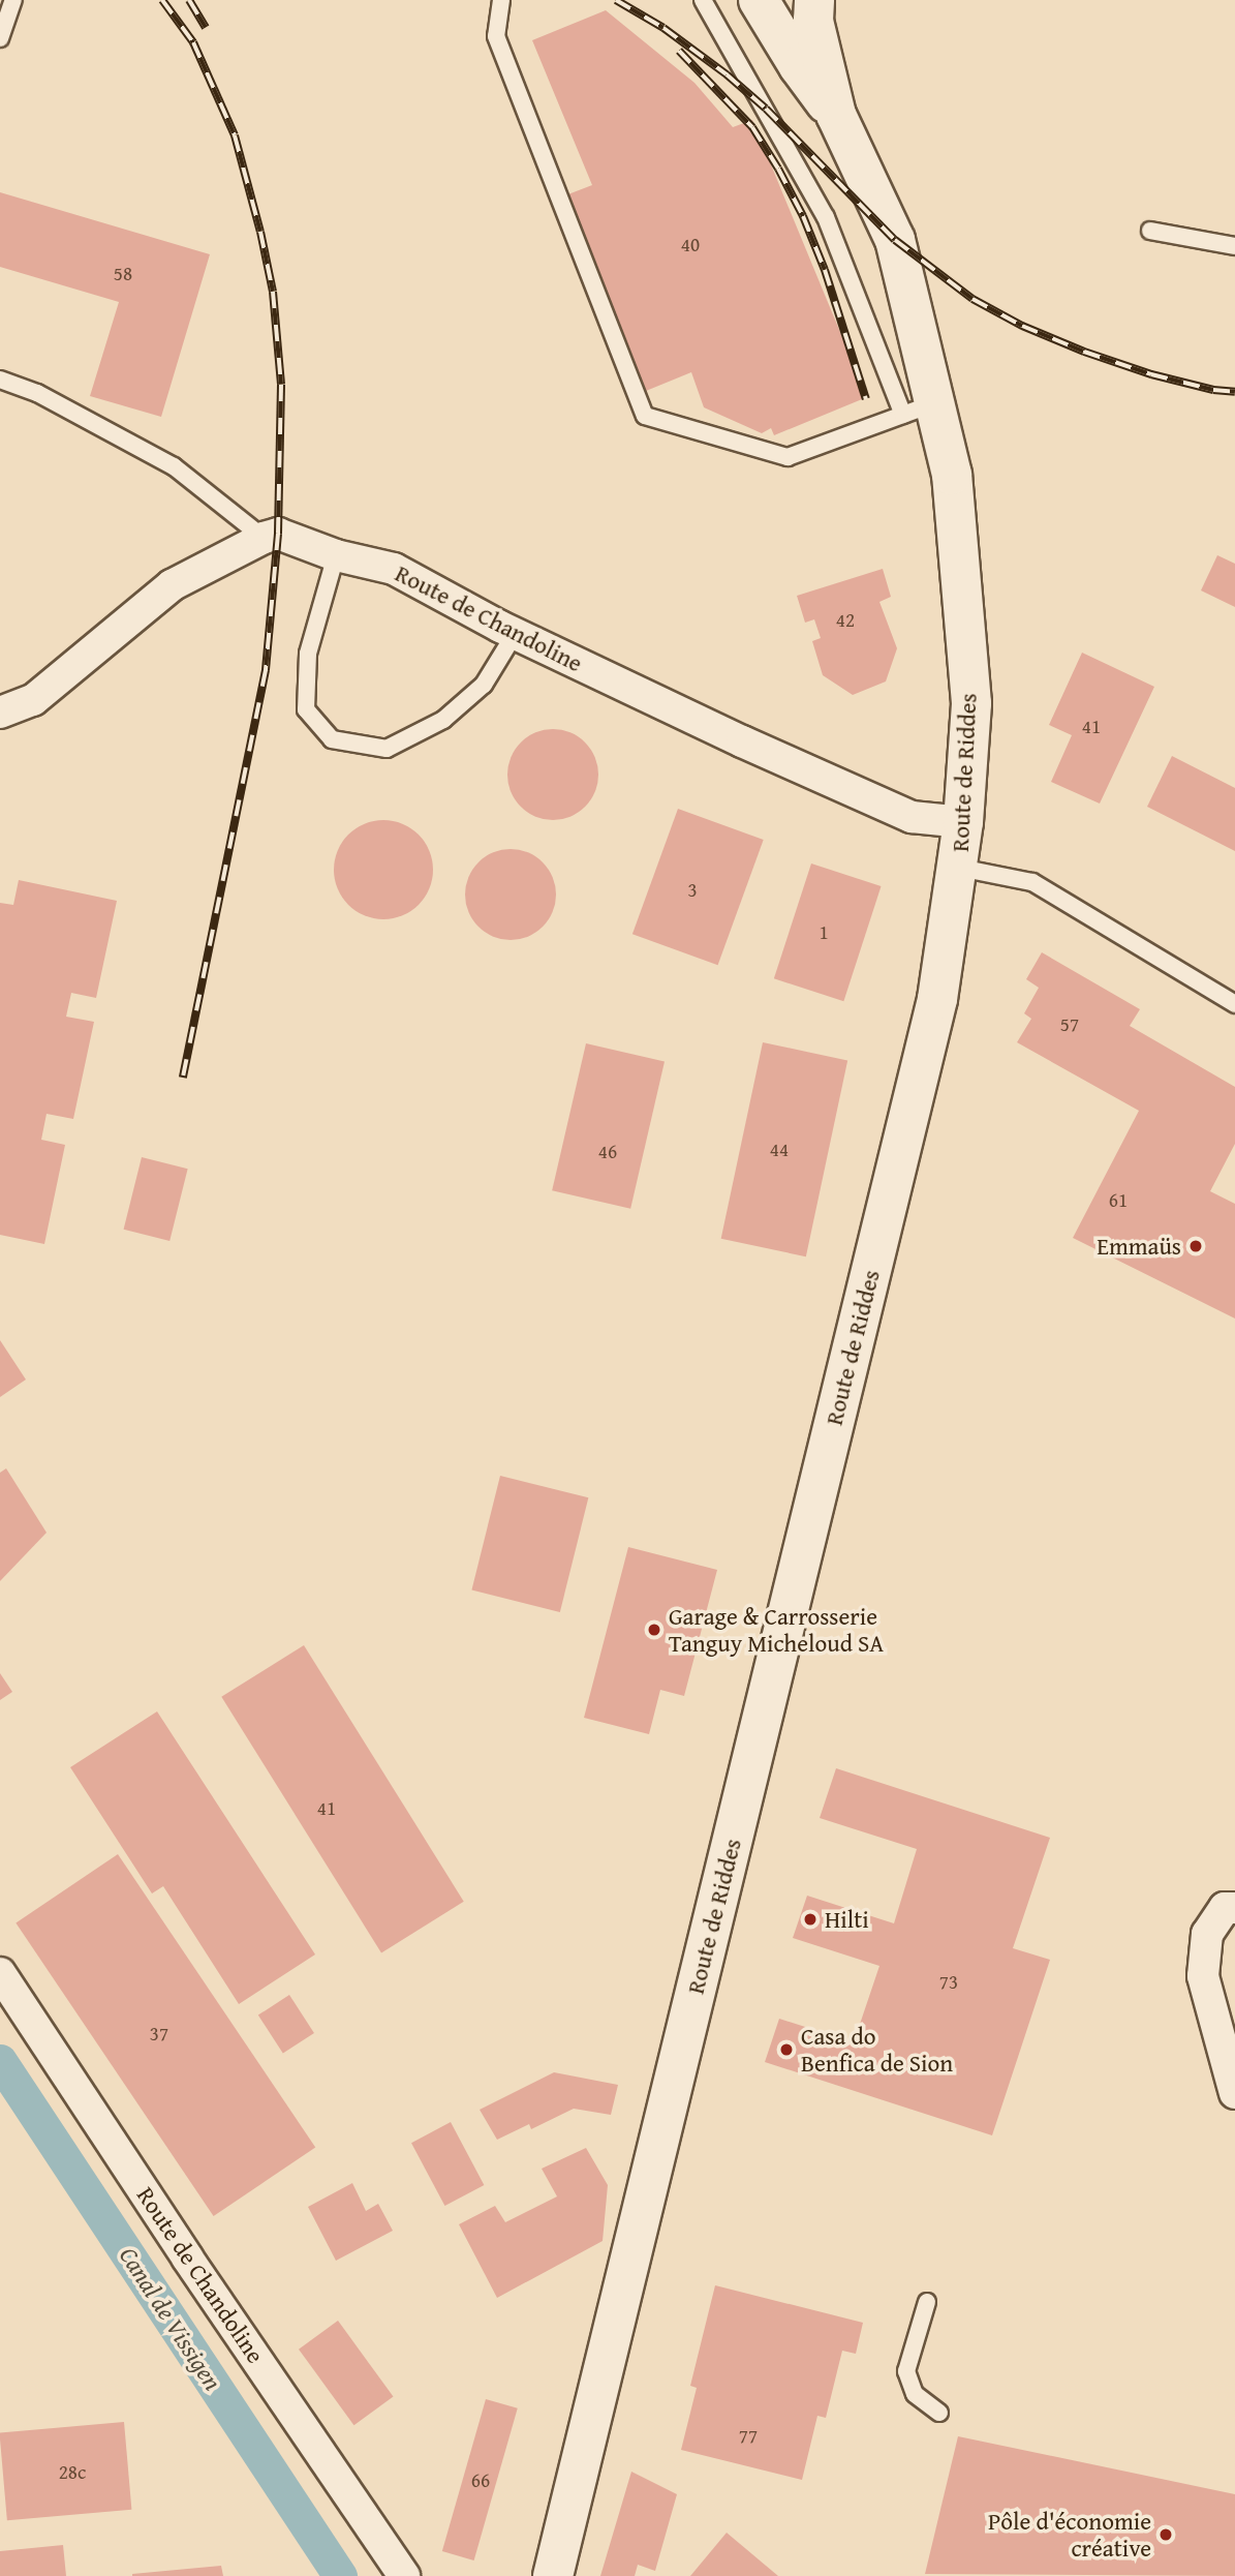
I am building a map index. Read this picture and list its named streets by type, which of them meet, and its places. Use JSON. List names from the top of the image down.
{
  "streets": {
    "street": ["Route de Chandoline", "Route de Riddes"]
  },
  "crossings": [
    ["Route de Chandoline", "Route de Riddes"]
  ],
  "water": ["Canal de Vissigen"],
  "places": [
    "Emmaüs",
    "Garage & Carrosserie Tanguy Micheloud SA",
    "Hilti",
    "Casa do Benfica de Sion",
    "Pôle d'économie créative"
  ],
  "house_numbers": [
    "40",
    "58",
    "42",
    "41",
    "3",
    "1",
    "57",
    "44",
    "46",
    "61",
    "41",
    "73",
    "37",
    "77",
    "28c",
    "66"
  ]
}
